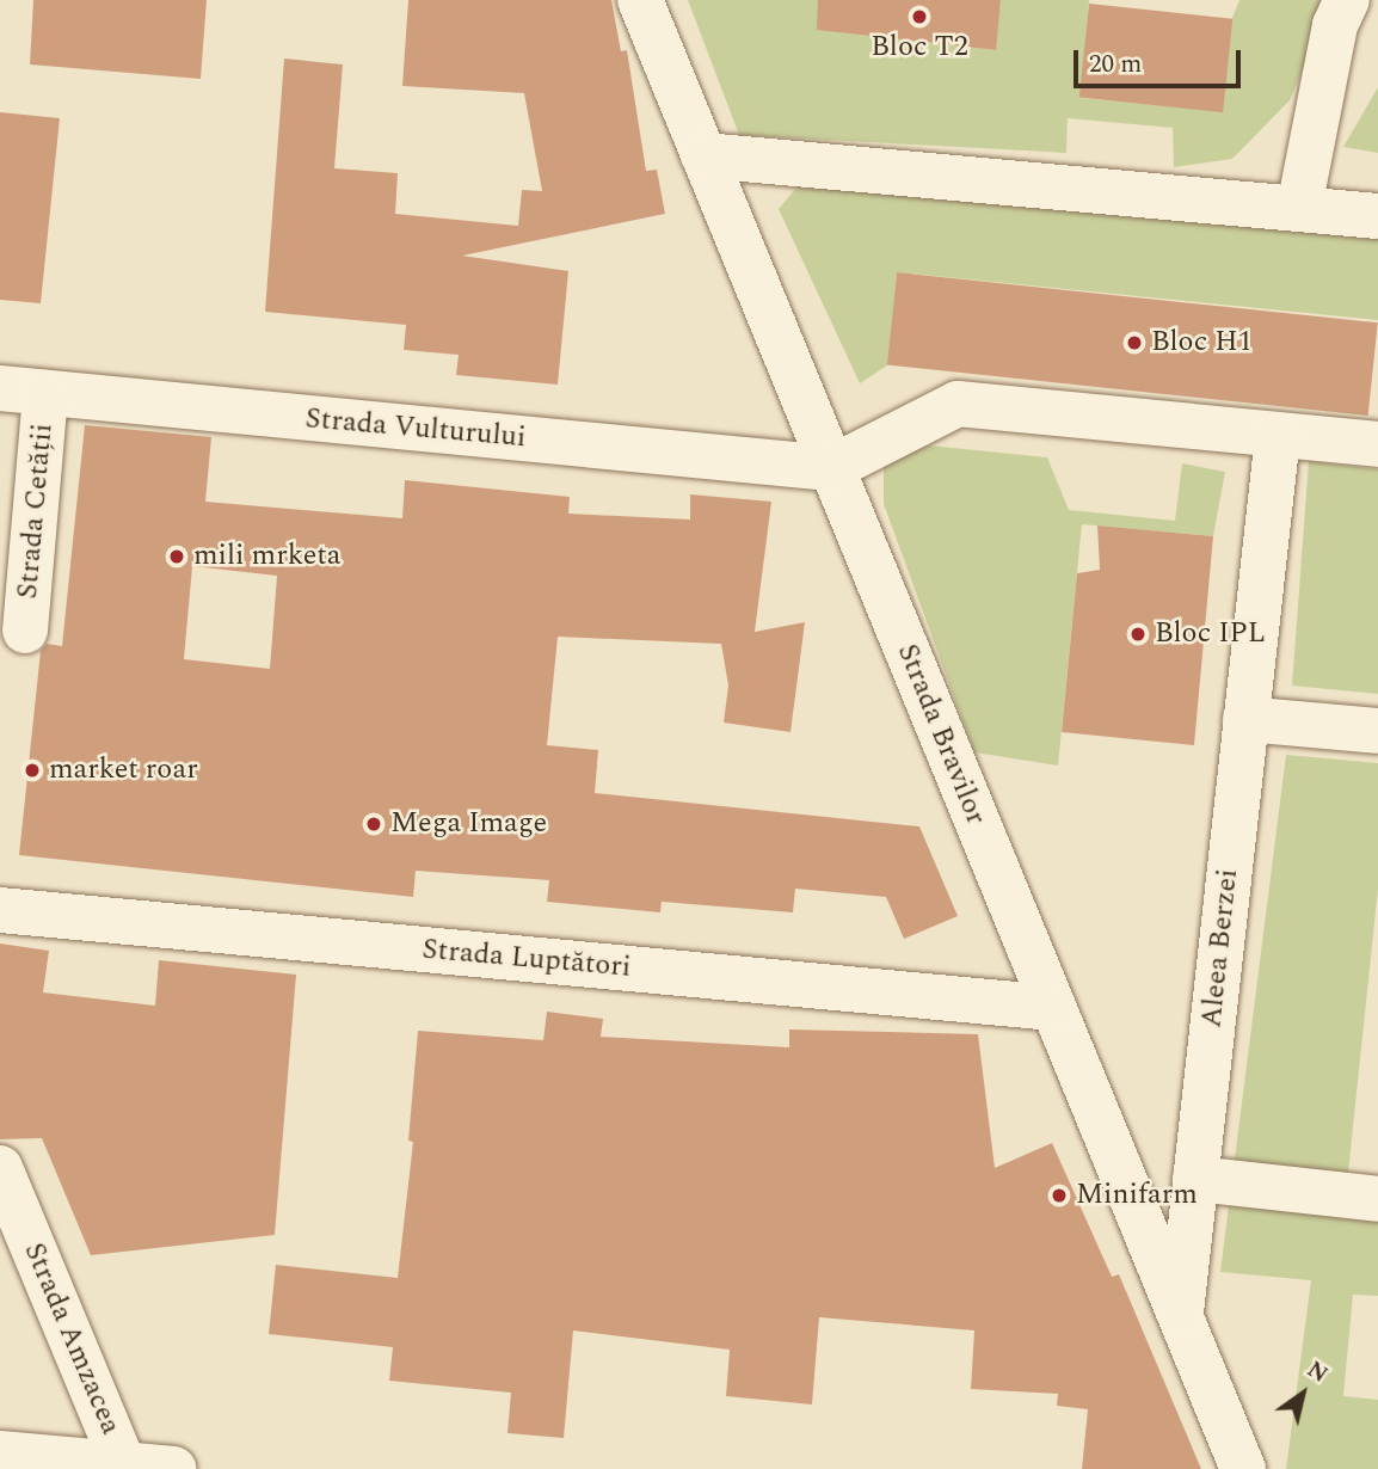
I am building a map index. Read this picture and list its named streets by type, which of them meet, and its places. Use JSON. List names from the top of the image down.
{
  "streets": {
    "street": [
      "Strada Vulturului",
      "Strada Cetății",
      "Strada Bravilor",
      "Aleea Berzei",
      "Strada Luptători",
      "Strada Amzacea"
    ]
  },
  "crossings": [
    ["Strada Vulturului", "Strada Cetății"],
    ["Strada Vulturului", "Strada Bravilor"],
    ["Strada Bravilor", "Aleea Berzei"],
    ["Strada Bravilor", "Strada Luptători"]
  ],
  "places": [
    "Bloc T2",
    "Bloc H1",
    "mili mrketa",
    "Bloc IPL",
    "market roar",
    "Mega Image",
    "Minifarm"
  ],
  "scale_bar": "20 m",
  "north": "top right"
}
